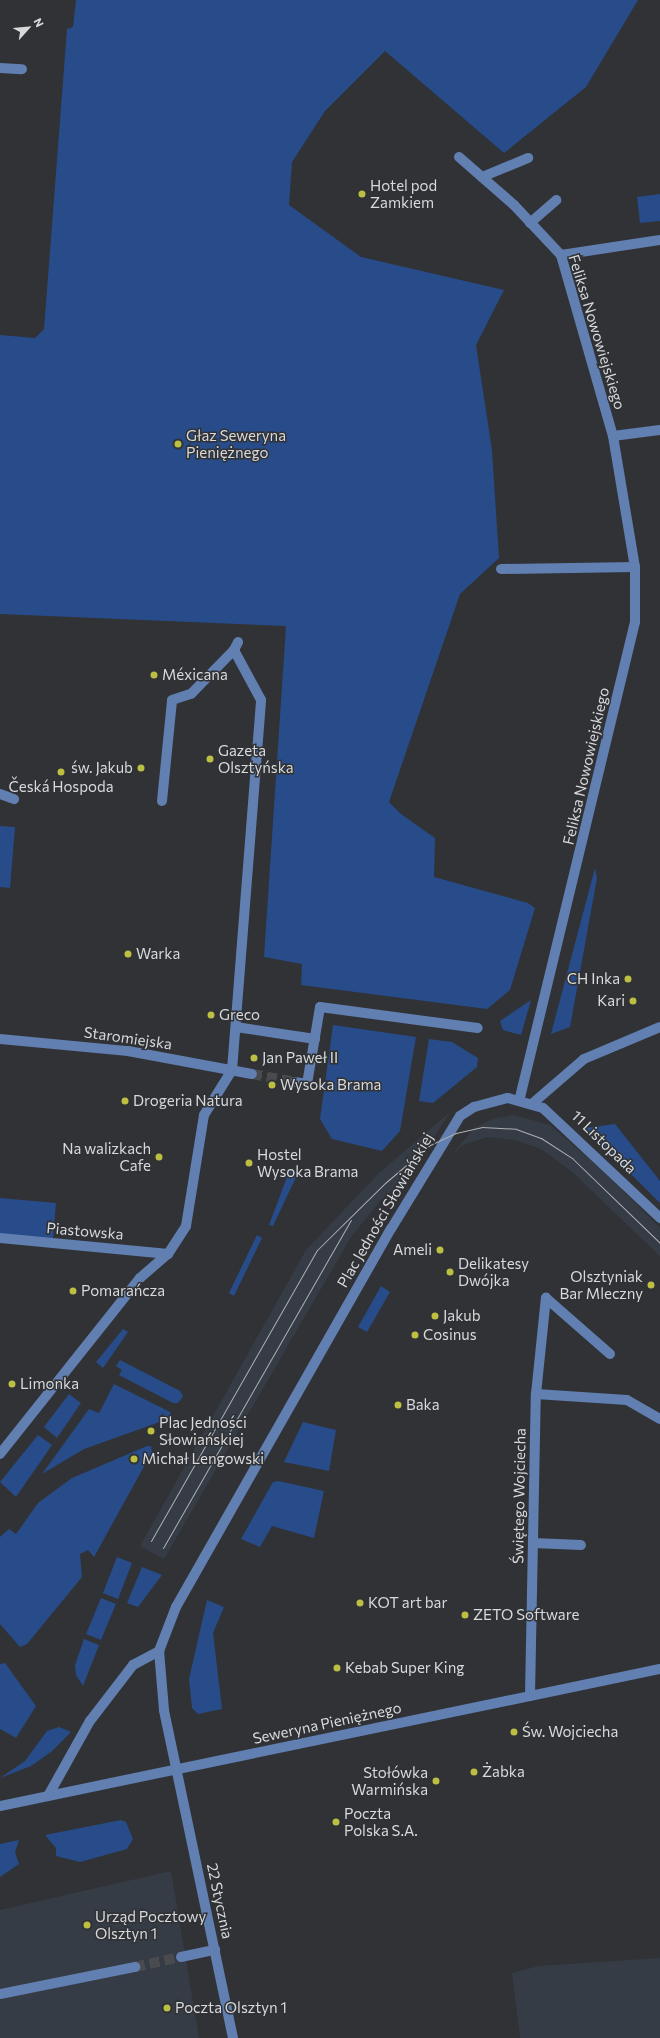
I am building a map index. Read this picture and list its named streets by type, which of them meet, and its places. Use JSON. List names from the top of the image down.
{
  "streets": {
    "street": [
      "Feliksa Nowowiejskiego",
      "Staromiejska",
      "11 Listopada",
      "Plac Jedności Słowiańskiej",
      "Piastowska",
      "Świętego Wojciecha",
      "Seweryna Pieniężnego",
      "22 Stycznia"
    ]
  },
  "crossings": [
    ["Feliksa Nowowiejskiego", "11 Listopada"],
    ["Feliksa Nowowiejskiego", "Plac Jedności Słowiańskiej"],
    ["11 Listopada", "Plac Jedności Słowiańskiej"],
    ["Plac Jedności Słowiańskiej", "Seweryna Pieniężnego"],
    ["Plac Jedności Słowiańskiej", "22 Stycznia"],
    ["Świętego Wojciecha", "Seweryna Pieniężnego"],
    ["Seweryna Pieniężnego", "22 Stycznia"]
  ],
  "places": [
    "Hotel pod Zamkiem",
    "Głaz Seweryna Pieniężnego",
    "Méxicana",
    "Gazeta Olsztyńska",
    "św. Jakub",
    "Česká Hospoda",
    "Warka",
    "CH Inka",
    "Kari",
    "Greco",
    "Jan Paweł II",
    "Wysoka Brama",
    "Drogeria Natura",
    "Na walizkach Cafe",
    "Hostel Wysoka Brama",
    "Ameli",
    "Delikatesy Dwójka",
    "Olsztyniak Bar Mleczny",
    "Pomarańcza",
    "Jakub",
    "Cosinus",
    "Limonka",
    "Baka",
    "Plac Jedności Słowiańskiej",
    "Michał Lengowski",
    "KOT art bar",
    "ZETO Software",
    "Kebab Super King",
    "Św. Wojciecha",
    "Żabka",
    "Stołówka Warmińska",
    "Poczta Polska S.A.",
    "Urząd Pocztowy Olsztyn 1",
    "Poczta Olsztyn 1"
  ],
  "north": "top right"
}
